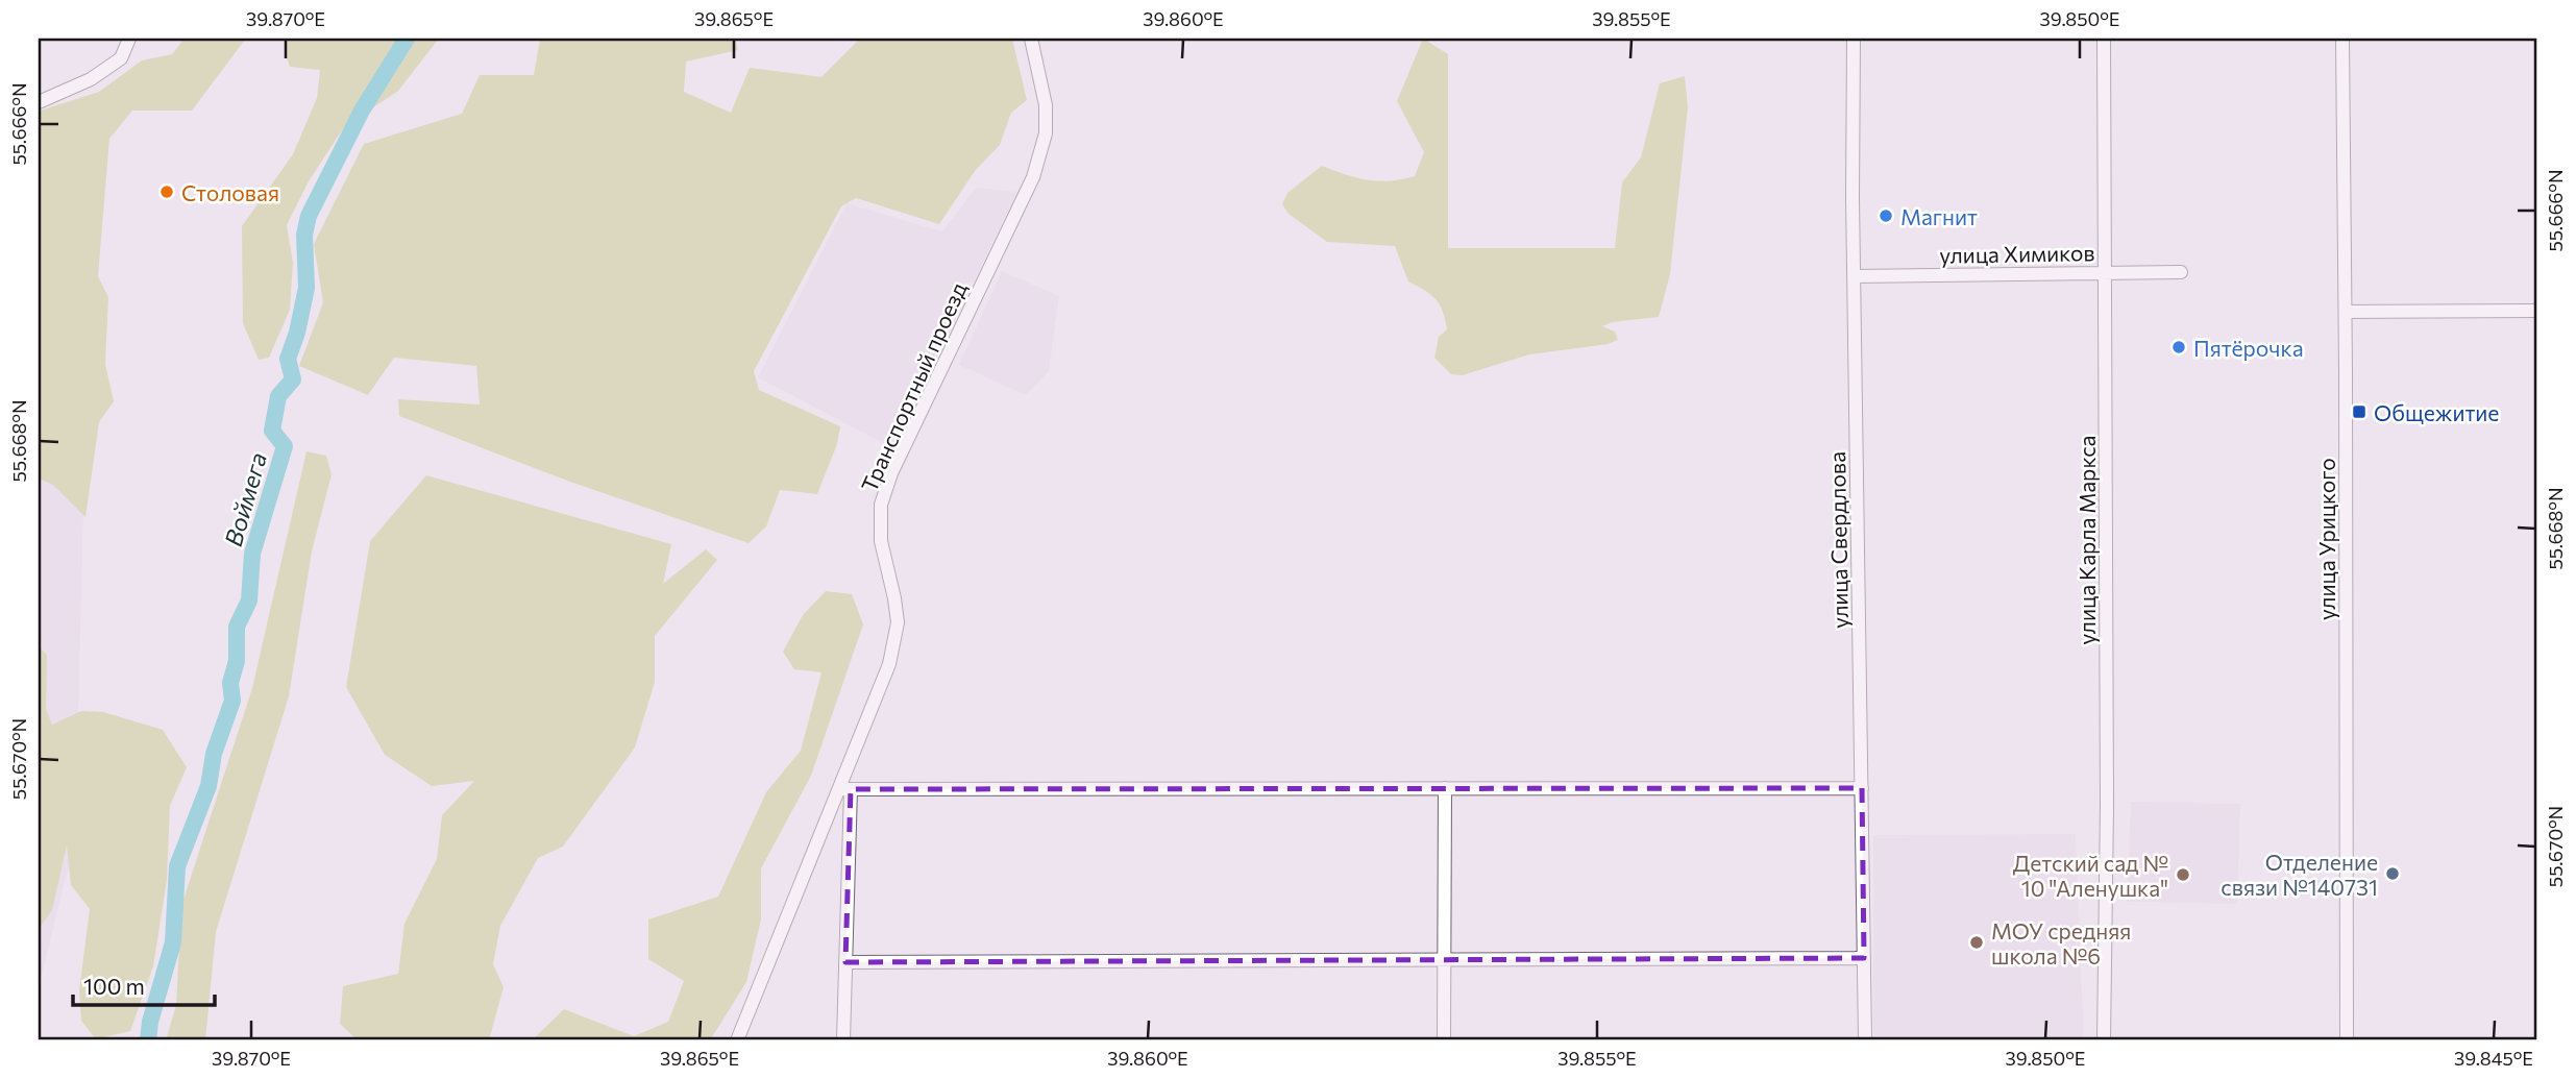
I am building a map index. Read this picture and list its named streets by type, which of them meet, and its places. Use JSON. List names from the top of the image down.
{
  "streets": {
    "street": [
      "улица Химиков",
      "Транспортный проезд",
      "улица Урицкого",
      "улица Свердлова",
      "улица Карла Маркса"
    ]
  },
  "crossings": [
    ["улица Химиков", "улица Свердлова"],
    ["улица Химиков", "улица Карла Маркса"]
  ],
  "water": ["Воймега"],
  "places": {
    "other": [
      "Столовая",
      "Магнит",
      "Пятёрочка",
      "Отделение связи №140731",
      "Детский сад № 10 \"Аленушка\"",
      "МОУ средняя школа №6"
    ],
    "transit": ["Общежитие"]
  },
  "scale_bar": "100 m",
  "coordinates": [
    "39.870°E",
    "39.865°E",
    "39.860°E",
    "39.855°E",
    "39.850°E",
    "55.666°N",
    "55.668°N",
    "55.670°N",
    "39.845°E"
  ]
}
